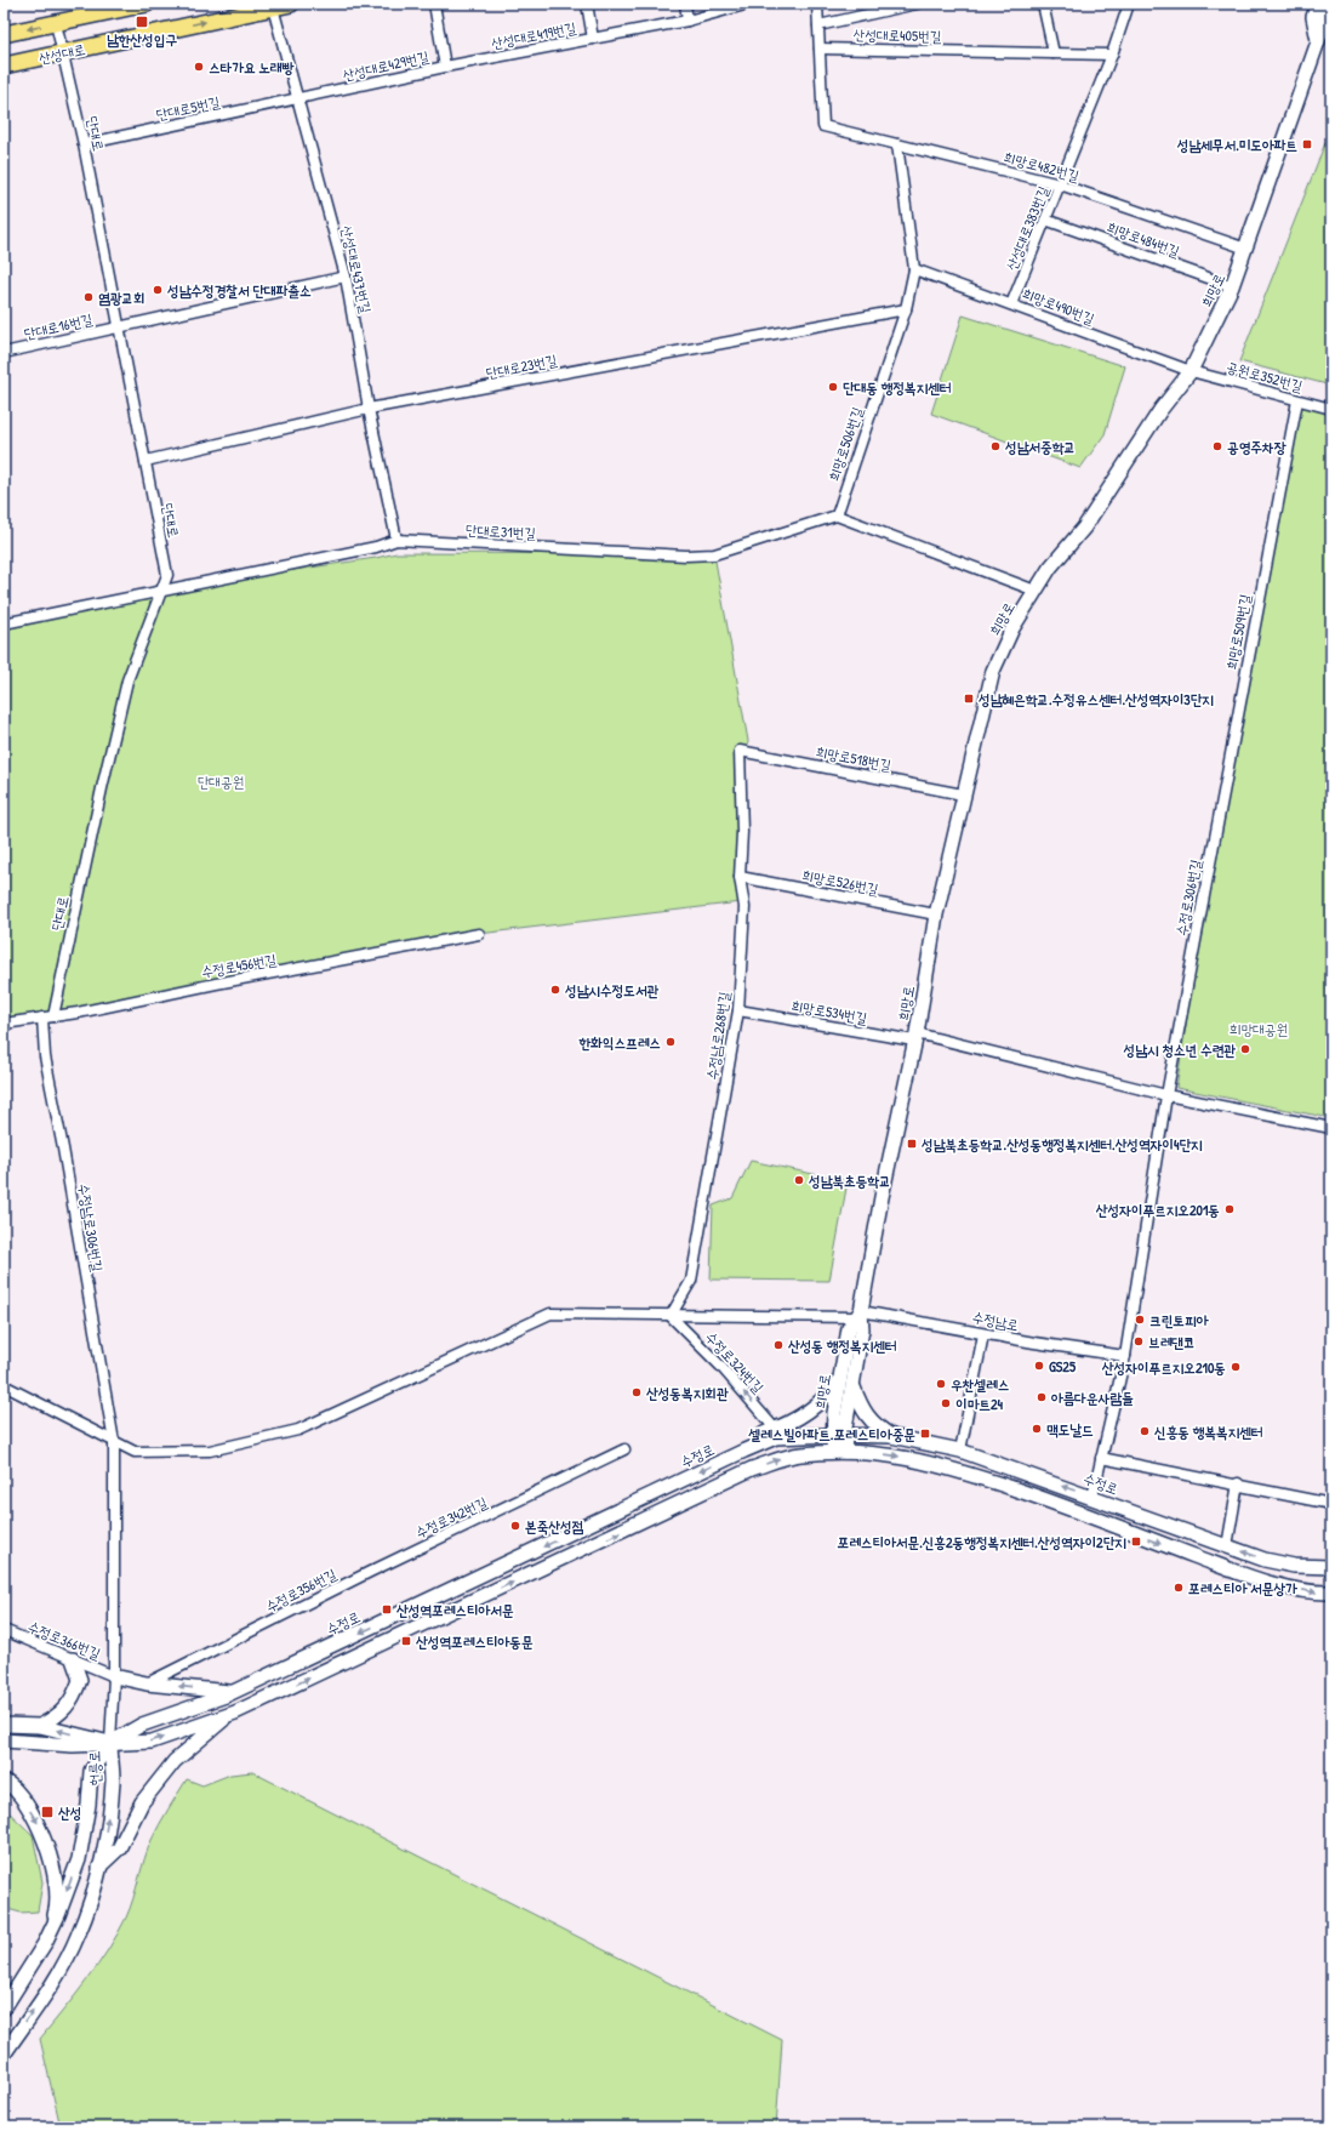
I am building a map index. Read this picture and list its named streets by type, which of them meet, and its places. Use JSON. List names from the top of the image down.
{
  "streets": {
    "main road": [
      "산성대로",
      "희망로",
      "수정로",
      "헌릉로"
    ],
    "street": [
      "산성대로419번길",
      "산성대로405번길",
      "산성대로429번길",
      "단대로5번길",
      "단대로",
      "희망로482번길",
      "산성대로383번길",
      "희망로484번길",
      "산성대로437번길",
      "희망로490번길",
      "단대로16번길",
      "단대로23번길",
      "공원로352번길",
      "희망로506번길",
      "단대로31번길",
      "희망로509번길",
      "희망로518번길",
      "희망로526번길",
      "수정로306번길",
      "수정로456번길",
      "희망로534번길",
      "수정남로268번길",
      "수정남로306번길",
      "수정남로",
      "수정로324번길",
      "수정로342번길",
      "수정로356번길",
      "수정로366번길"
    ]
  },
  "crossings": [
    ["산성대로419번길", "산성대로429번길"],
    ["산성대로405번길", "희망로482번길"],
    ["산성대로", "단대로"],
    ["산성대로", "산성대로437번길"],
    ["산성대로429번길", "단대로5번길"],
    ["산성대로429번길", "산성대로437번길"],
    ["단대로5번길", "단대로"],
    ["단대로5번길", "산성대로437번길"],
    ["단대로", "단대로16번길"],
    ["단대로", "단대로23번길"],
    ["단대로", "단대로31번길"],
    ["단대로", "수정로456번길"],
    ["희망로482번길", "산성대로383번길"],
    ["희망로482번길", "희망로"],
    ["희망로482번길", "희망로506번길"],
    ["산성대로383번길", "희망로484번길"],
    ["산성대로383번길", "희망로490번길"],
    ["희망로484번길", "희망로"],
    ["산성대로437번길", "단대로16번길"],
    ["산성대로437번길", "단대로23번길"],
    ["산성대로437번길", "단대로31번길"],
    ["희망로", "희망로490번길"],
    ["희망로", "공원로352번길"],
    ["희망로", "희망로518번길"],
    ["희망로", "희망로526번길"],
    ["희망로", "희망로534번길"],
    ["희망로", "수정남로"],
    ["희망로", "수정로"],
    ["희망로490번길", "공원로352번길"],
    ["희망로490번길", "희망로506번길"],
    ["단대로23번길", "희망로506번길"],
    ["공원로352번길", "희망로509번길"],
    ["희망로506번길", "단대로31번길"],
    ["희망로509번길", "수정로306번길"],
    ["희망로518번길", "수정남로268번길"],
    ["희망로526번길", "수정남로268번길"],
    ["수정로306번길", "희망로534번길"],
    ["수정로306번길", "수정남로"],
    ["수정로306번길", "수정로"],
    ["수정로456번길", "수정남로306번길"],
    ["희망로534번길", "수정남로268번길"],
    ["수정남로268번길", "수정남로"],
    ["수정남로268번길", "수정로324번길"],
    ["수정남로306번길", "수정남로"],
    ["수정남로306번길", "수정로"],
    ["수정남로306번길", "수정로366번길"],
    ["수정남로306번길", "헌릉로"],
    ["수정남로", "수정로324번길"],
    ["수정로", "헌릉로"],
    ["수정로342번길", "수정로356번길"]
  ],
  "one_way": ["수정로324번길"],
  "parks": ["단대공원", "희망대공원"],
  "places": {
    "transit": [
      "남한산성입구",
      "성남세무서.미도아파트",
      "성남혜은학교.수정유스센터.산성역자이3단지",
      "성남북초등학교.산성동행정복지센터.산성역자이4단지",
      "셀레스빌아파트.포레스티아중문",
      "포레스티아서문.신흥2동행정복지센터.산성역자이2단지",
      "산성역포레스티아서문",
      "산성역포레스티아동문",
      "산성"
    ],
    "other": [
      "스타가요 노래빵",
      "성남수정경찰서 단대파출소",
      "염광교회",
      "단대동 행정복지센터",
      "성남서중학교",
      "공영주차장",
      "성남시수정도서관",
      "한화익스프레스",
      "성남시 청소년 수련관",
      "성남북초등학교",
      "산성자이푸르지오201동",
      "크린토피아",
      "브레댄코",
      "산성동 행정복지센터",
      "GS25",
      "산성자이푸르지오210동",
      "우찬셀레스",
      "산성동복지회관",
      "아름다운사람들",
      "이마트24",
      "맥도날드",
      "신흥동 행복복지센터",
      "본죽산성점",
      "포레스티아 서문상가"
    ]
  }
}
